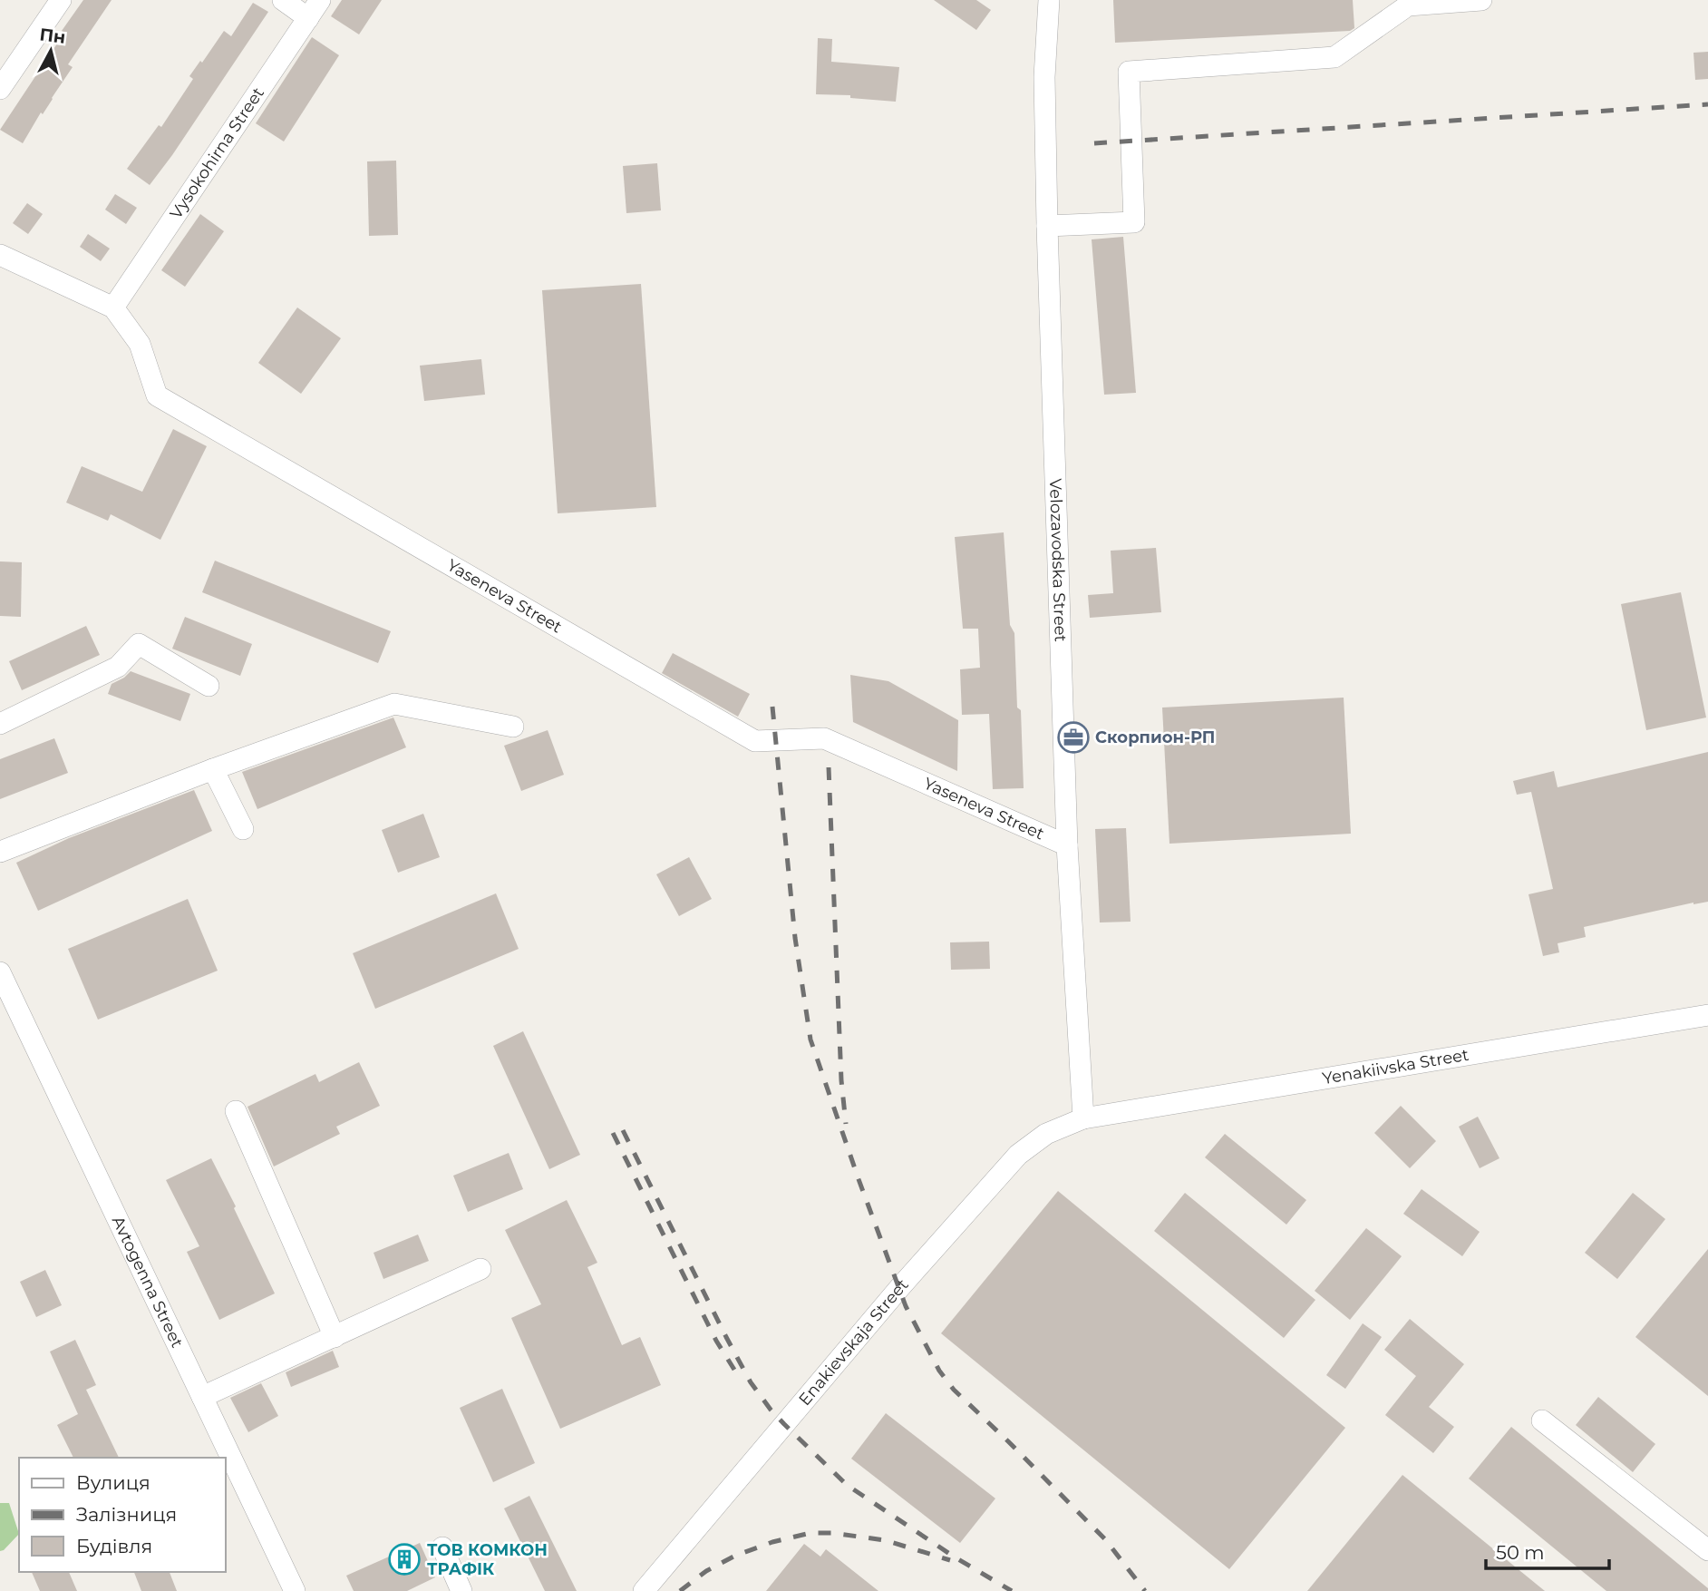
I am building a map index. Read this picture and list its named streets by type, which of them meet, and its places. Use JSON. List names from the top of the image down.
{
  "streets": {
    "street": [
      "Vysokohirna Street",
      "Velozavodska Street",
      "Yaseneva Street",
      "Yenakiivska Street",
      "Avtogenna Street",
      "Enakievskaja Street"
    ]
  },
  "crossings": [
    ["Vysokohirna Street", "Yaseneva Street"],
    ["Velozavodska Street", "Yaseneva Street"],
    ["Velozavodska Street", "Yenakiivska Street"],
    ["Velozavodska Street", "Enakievskaja Street"],
    ["Yenakiivska Street", "Enakievskaja Street"]
  ],
  "places": {
    "office": ["Скорпион-РП"],
    "building": ["ТОВ КОМКОН ТРАФІК"]
  },
  "legend": ["Вулиця", "Залізниця", "Будівля"],
  "scale_bar": "50 m",
  "north": "top"
}
